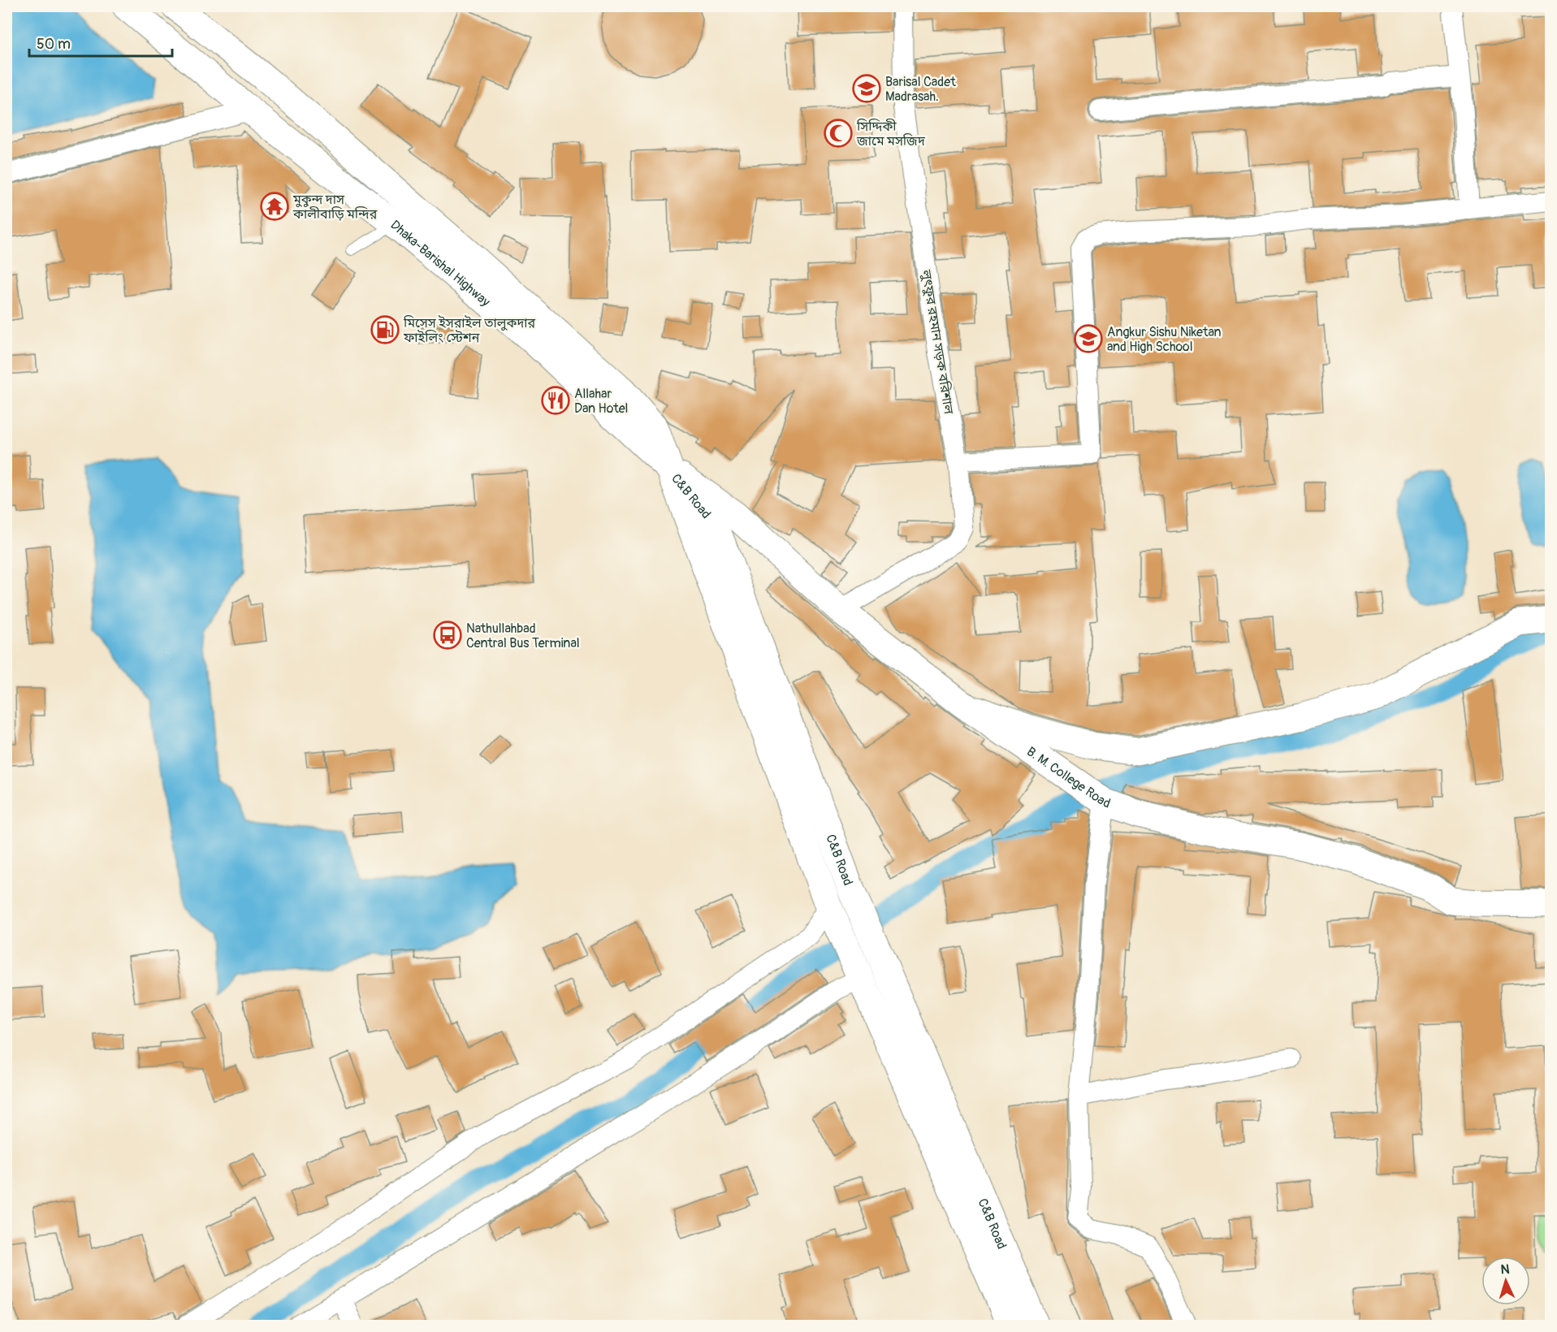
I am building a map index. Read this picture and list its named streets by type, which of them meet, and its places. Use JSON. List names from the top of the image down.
{
  "streets": {
    "main road": ["Dhaka-Barishal Highway", "C&B Road", "B. M. College Road"],
    "street": ["লুৎফুর রহমান সড়ক বরিশাল"]
  },
  "crossings": [
    ["Dhaka-Barishal Highway", "C&B Road"],
    ["Dhaka-Barishal Highway", "B. M. College Road"],
    ["লুৎফুর রহমান সড়ক বরিশাল", "B. M. College Road"],
    ["C&B Road", "B. M. College Road"]
  ],
  "places": {
    "school or university": ["Barisal Cadet Madrasah.", "Angkur Sishu Niketan and High School"],
    "mosque": ["সিদ্দিকী জামে মসজিদ"],
    "temple": ["মুকুন্দ দাস কালীবাড়ি মন্দির"],
    "fuel station": ["মিসেস ইসরাইল তালুকদার ফাইলিং স্টেশন"],
    "restaurant": ["Allahar Dan Hotel"],
    "bus stop": ["Nathullahbad Central Bus Terminal"]
  },
  "scale_bar": "50 m",
  "north": "top"
}
